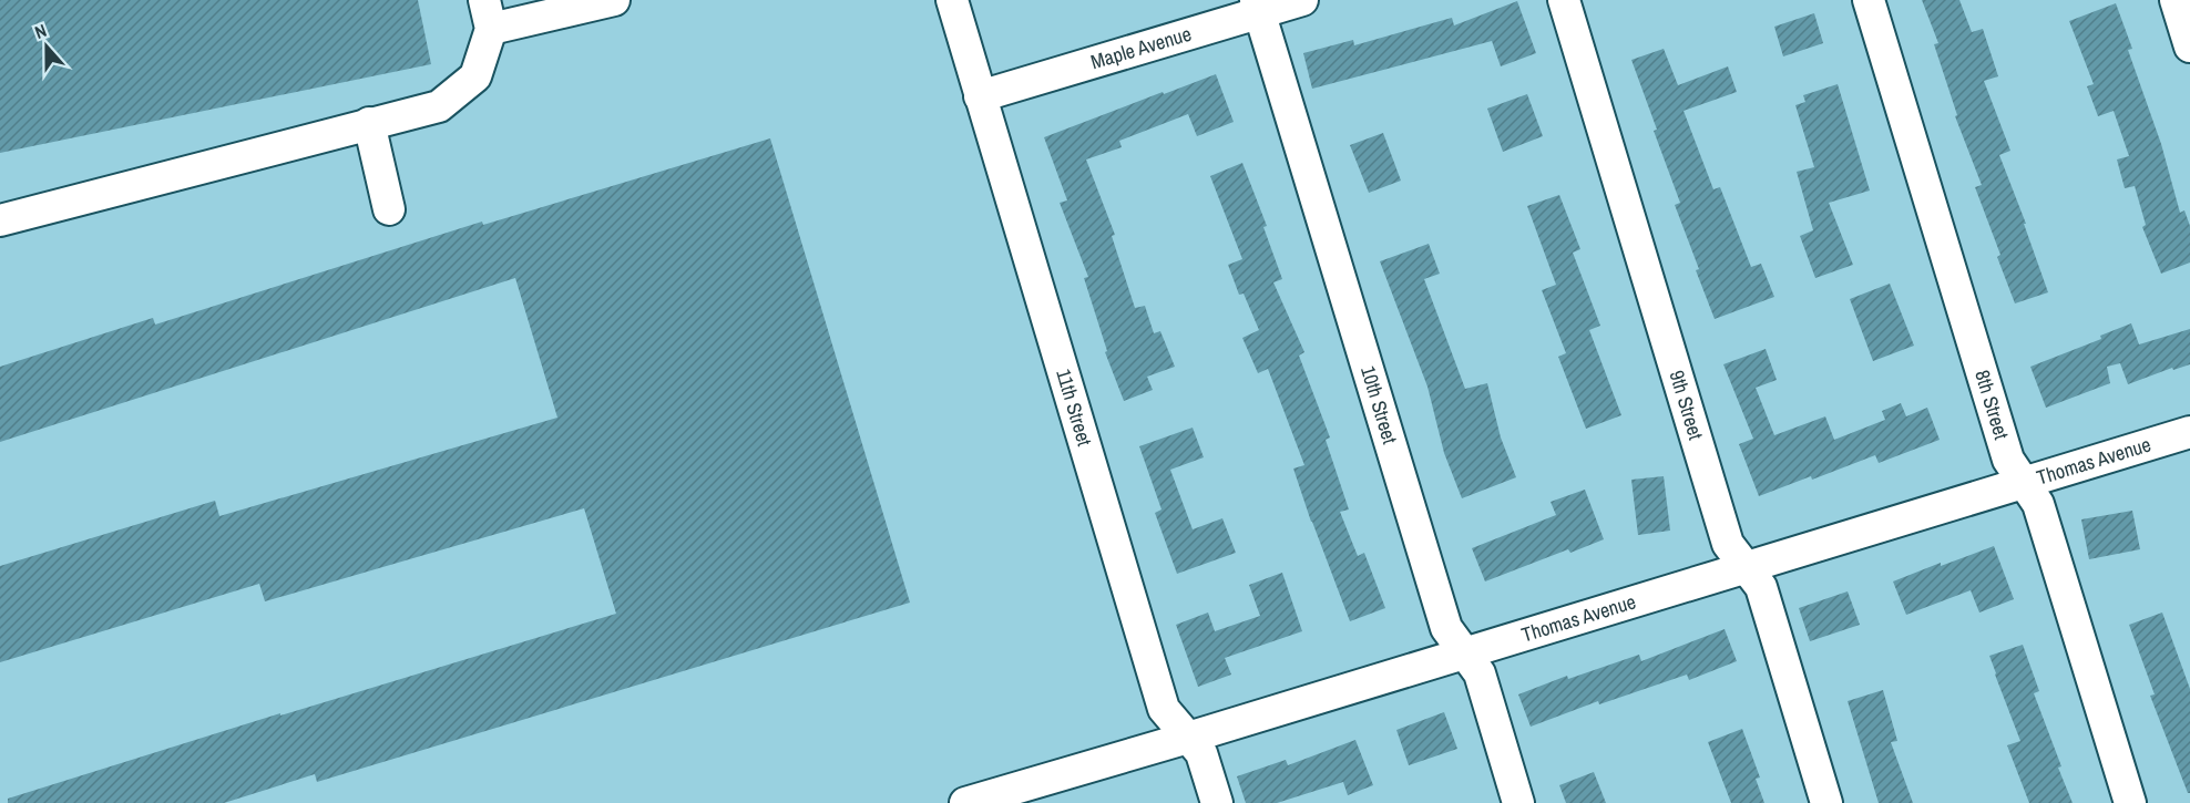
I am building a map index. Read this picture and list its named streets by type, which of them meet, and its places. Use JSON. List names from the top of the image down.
{
  "streets": {
    "street": [
      "Maple Avenue",
      "10th Street",
      "9th Street",
      "8th Street",
      "11th Street",
      "Thomas Avenue"
    ]
  },
  "crossings": [
    ["Maple Avenue", "10th Street"],
    ["Maple Avenue", "11th Street"],
    ["10th Street", "Thomas Avenue"],
    ["9th Street", "Thomas Avenue"],
    ["8th Street", "Thomas Avenue"],
    ["11th Street", "Thomas Avenue"]
  ],
  "north": "top"
}
